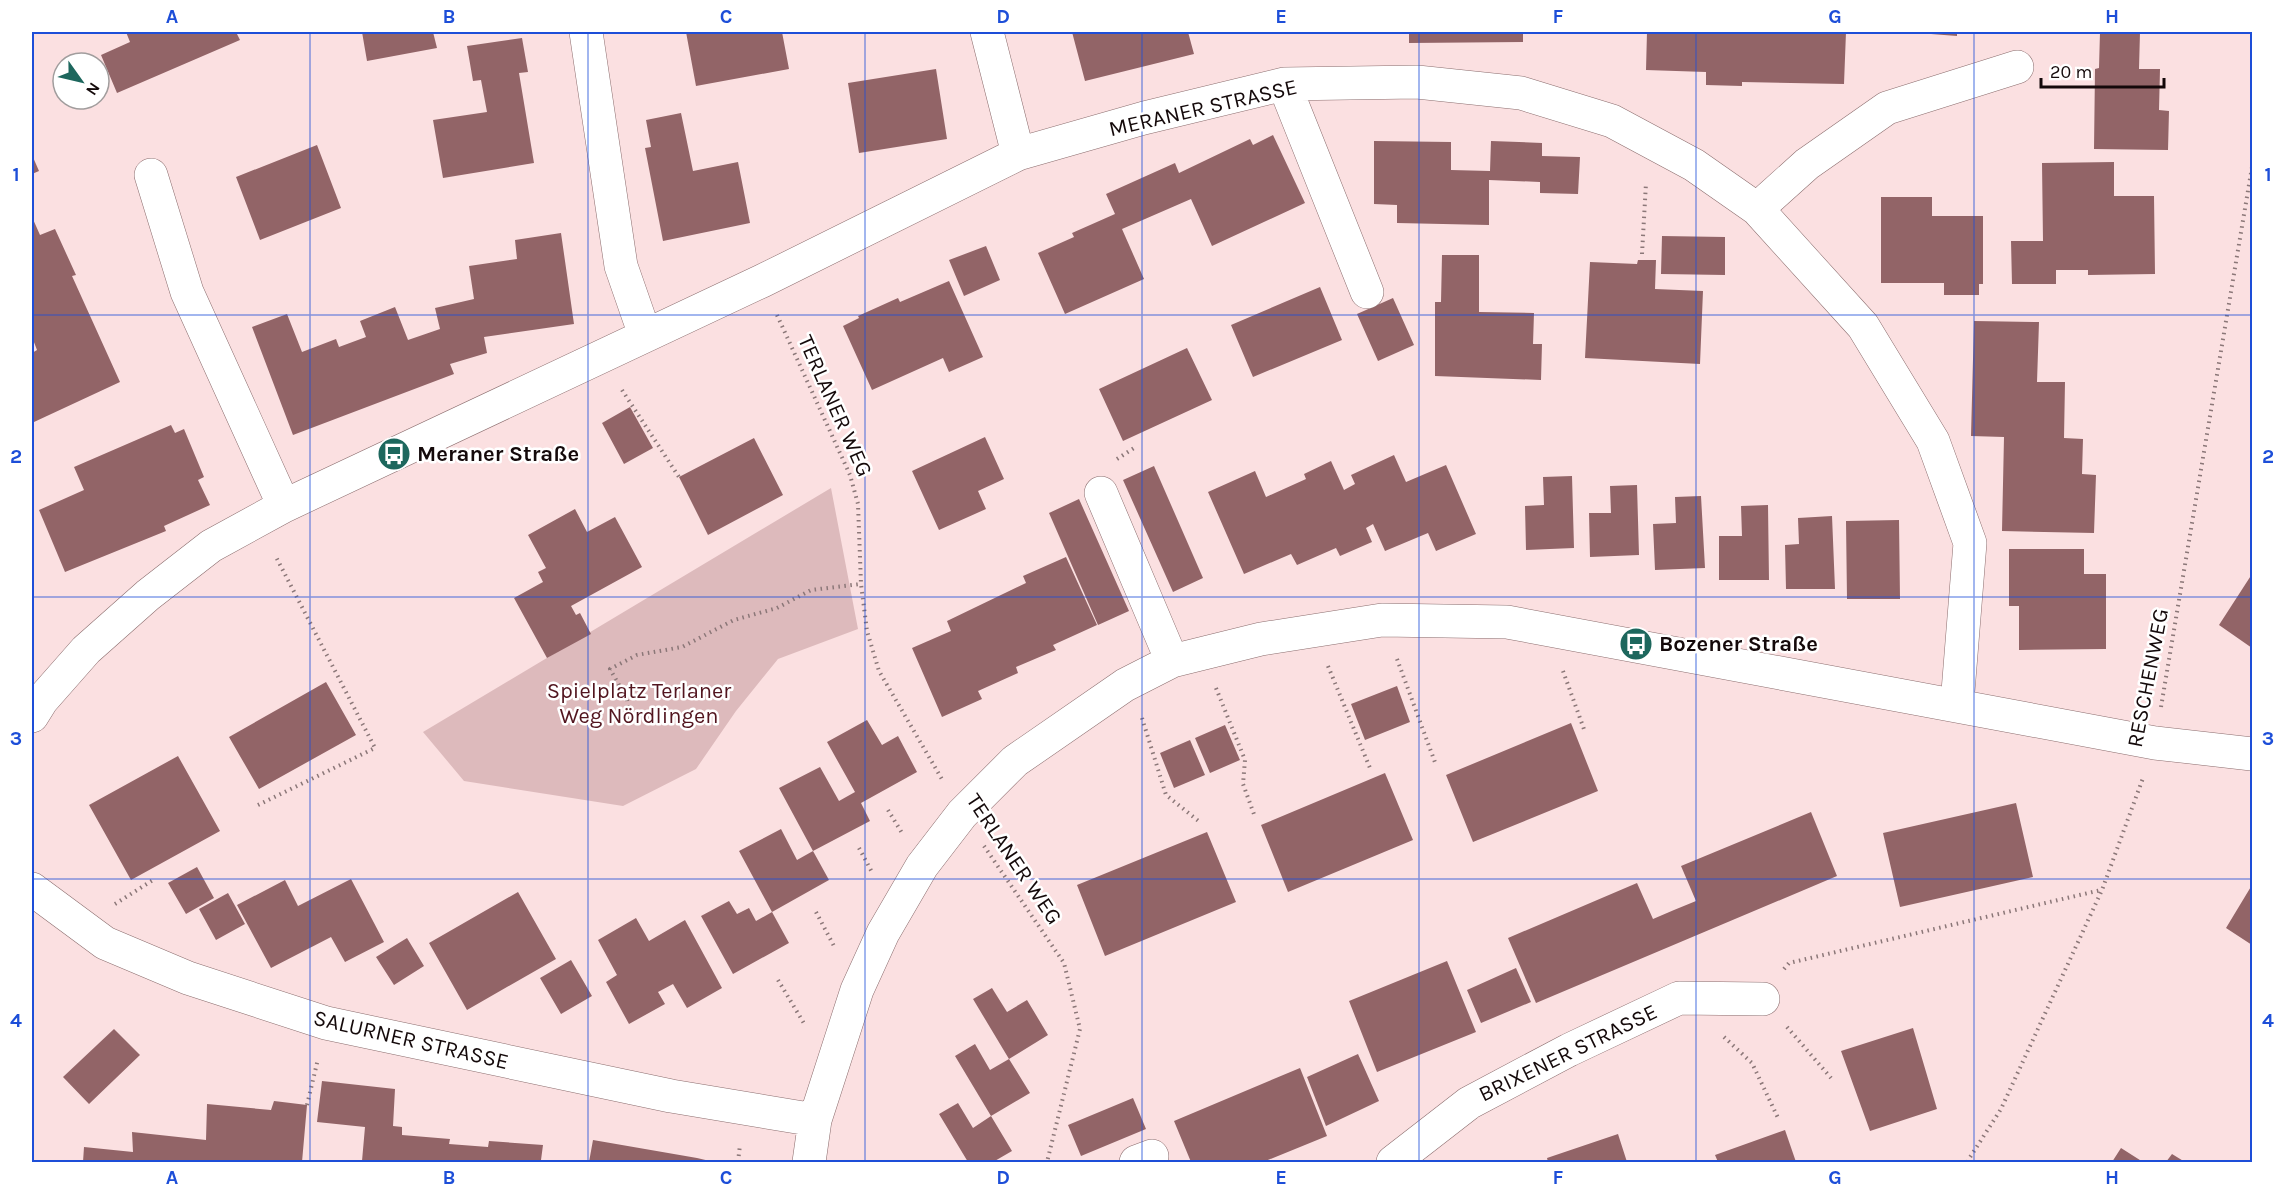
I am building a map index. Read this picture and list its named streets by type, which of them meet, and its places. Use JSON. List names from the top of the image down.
{
  "streets": {
    "street": ["MERANER STRASSE", "SALURNER STRASSE", "BRIXENER STRASSE"],
    "path": ["TERLANER WEG", "RESCHENWEG"]
  },
  "crossings": [
    ["MERANER STRASSE", "TERLANER WEG"]
  ],
  "parks": ["Spielplatz Terlaner Weg Nördlingen"],
  "places": {
    "bus stop": ["Meraner Straße", "Bozener Straße"]
  },
  "scale_bar": "20 m",
  "north": "bottom right",
  "grid": {
    "columns": [
      "A",
      "B",
      "C",
      "D",
      "E",
      "F",
      "G",
      "H"
    ],
    "rows": [
      "1",
      "2",
      "3",
      "4"
    ]
  }
}
